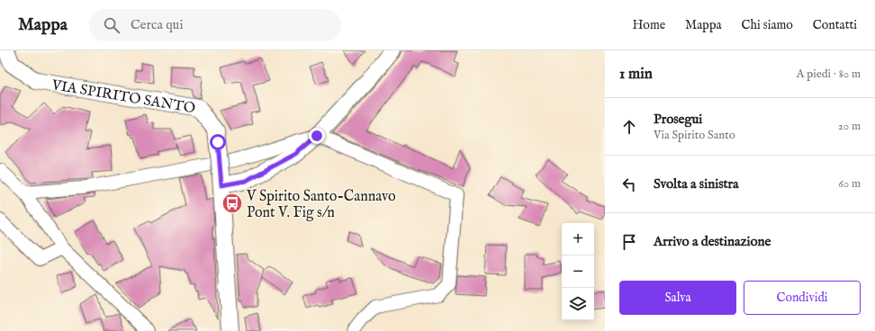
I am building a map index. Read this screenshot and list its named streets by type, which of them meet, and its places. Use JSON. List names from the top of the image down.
{
  "streets": {
    "street": ["VIA SPIRITO SANTO"]
  },
  "places": {
    "bus stop": ["V Spirito Santo-Cannavo Pont V. Fig s/n"]
  },
  "page": {
    "header": "Mappa",
    "search": "Cerca qui",
    "nav": [
      "Home",
      "Mappa",
      "Chi siamo",
      "Contatti"
    ],
    "heading": ["1 min", "A piedi · 80 m"],
    "list": [
      ["Prosegui", "Via Spirito Santo", "20 m"],
      ["Svolta a sinistra", "60 m"],
      "Arrivo a destinazione"
    ],
    "map_buttons": ["+", "−"],
    "buttons": ["Salva", "Condividi"]
  }
}
